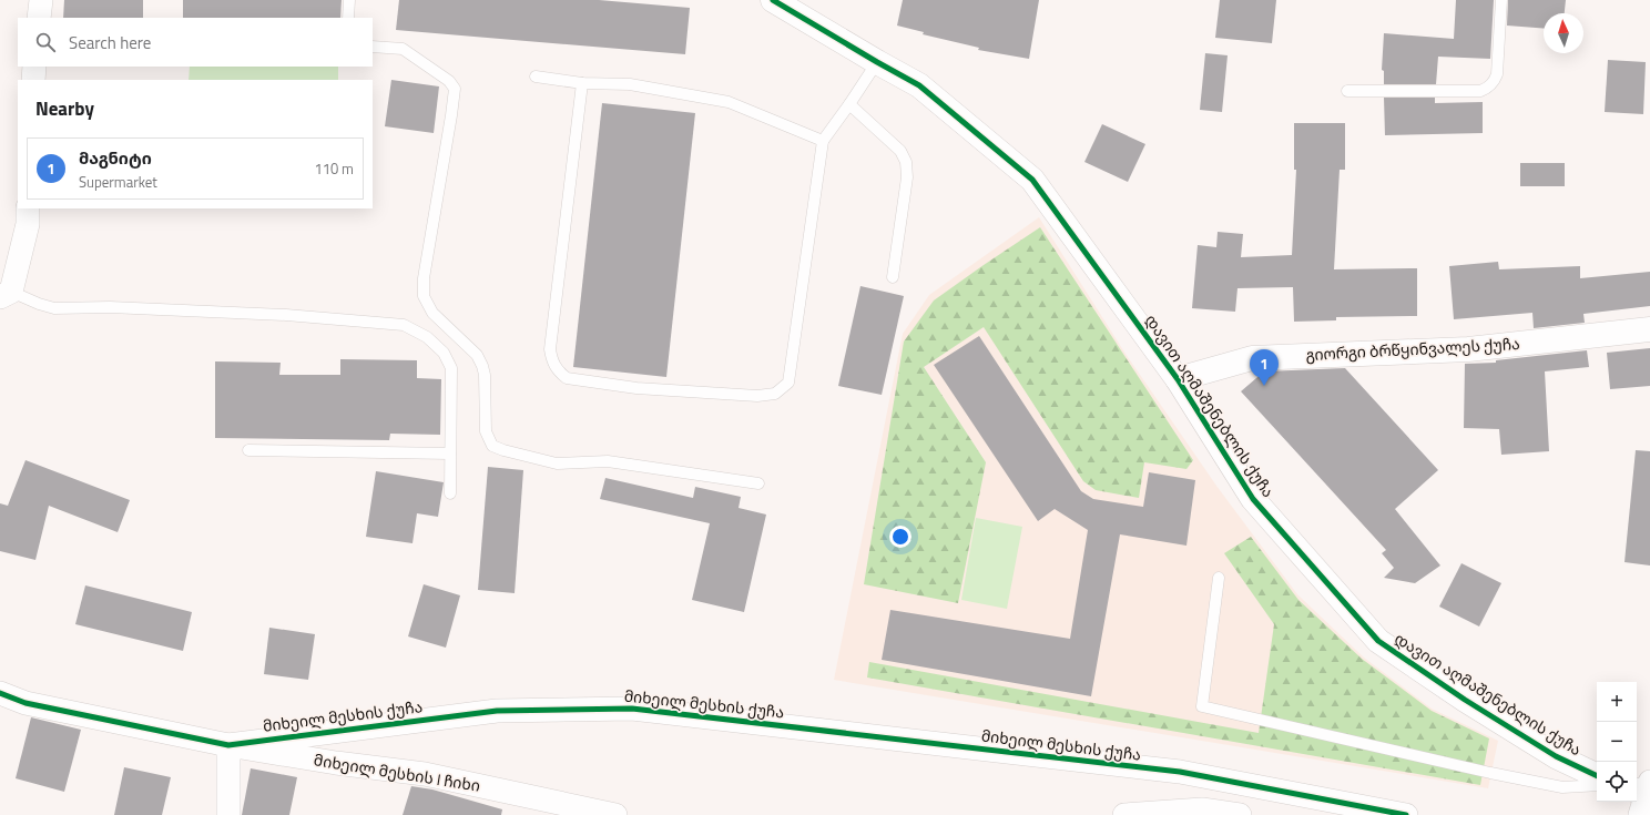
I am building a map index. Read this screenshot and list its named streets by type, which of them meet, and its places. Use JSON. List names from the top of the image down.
{
  "streets": {
    "street": [
      "გიორგი ბრწყინვალეს ქუჩა",
      "დავით აღმაშენებლის ქუჩა",
      "მიხეილ მესხის ქუჩა",
      "მიხეილ მესხის I ჩიხი"
    ]
  },
  "crossings": [
    ["გიორგი ბრწყინვალეს ქუჩა", "დავით აღმაშენებლის ქუჩა"],
    ["მიხეილ მესხის ქუჩა", "მიხეილ მესხის I ჩიხი"]
  ],
  "north": "top",
  "page": {
    "search": "Search here",
    "heading": "Nearby",
    "list": [
      {
        "mark": "1",
        "name": "მაგნიტი",
        "note": "Supermarket",
        "value": "110 m"
      }
    ],
    "pins": "1",
    "map_buttons": ["+", "−"]
  }
}
